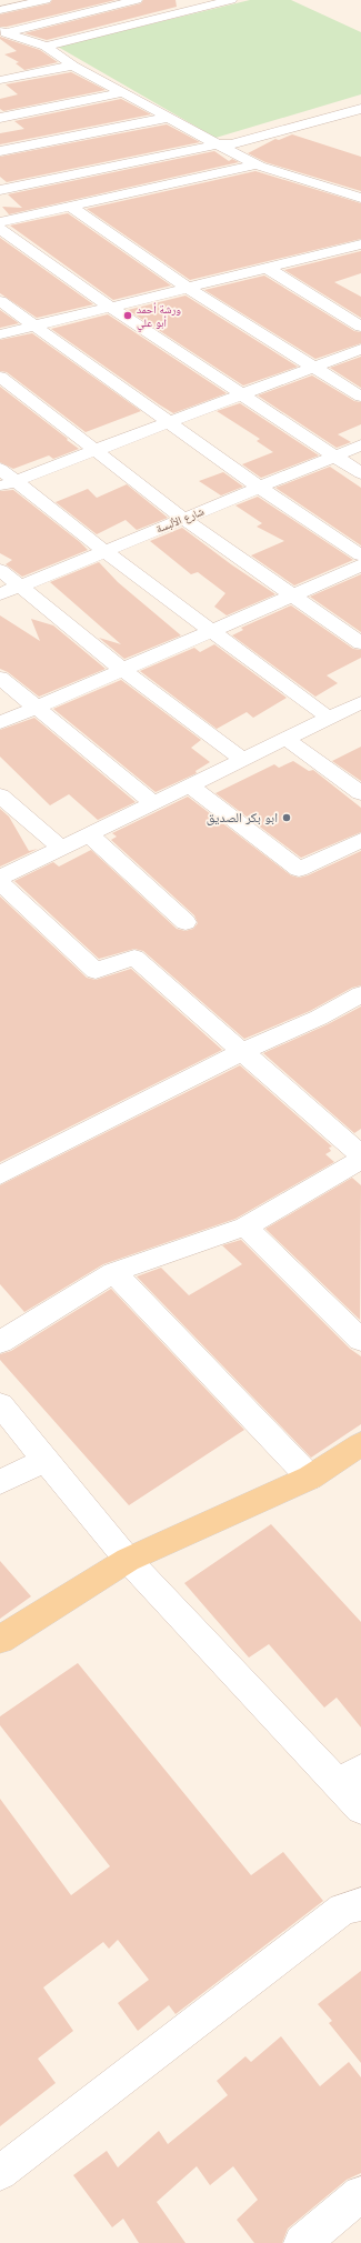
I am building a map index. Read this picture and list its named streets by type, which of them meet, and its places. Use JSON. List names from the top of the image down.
{
  "streets": {
    "street": ["شارع الألبسة"]
  },
  "places": ["ورشة أحمد أبو علي", "ابو بكر الصديق"]
}
